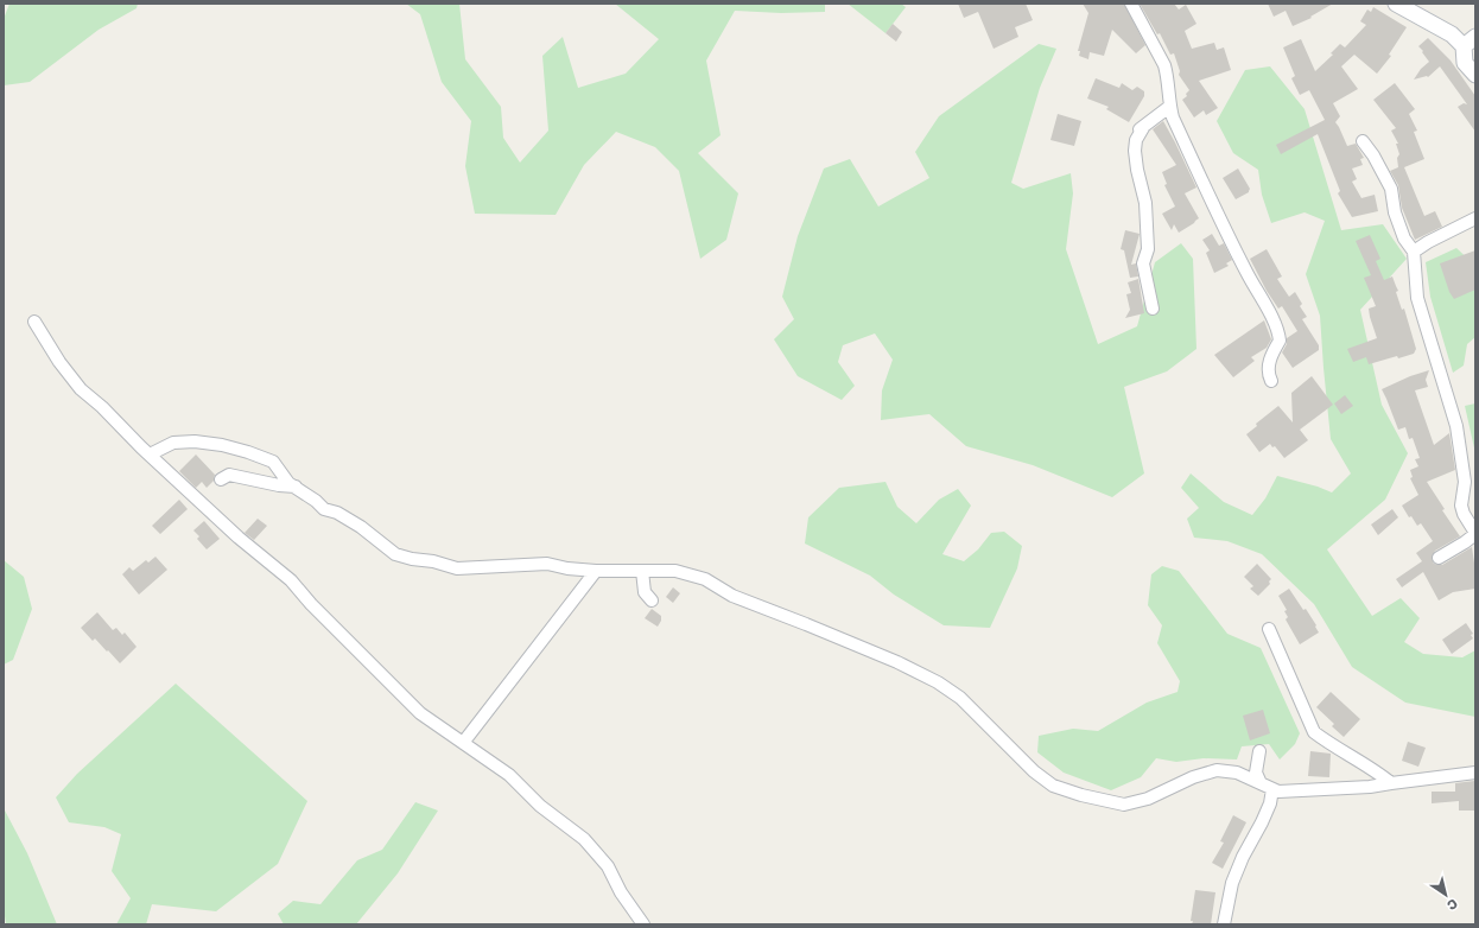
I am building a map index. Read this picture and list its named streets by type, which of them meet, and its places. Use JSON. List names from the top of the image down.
{
  "north": "bottom right"
}
